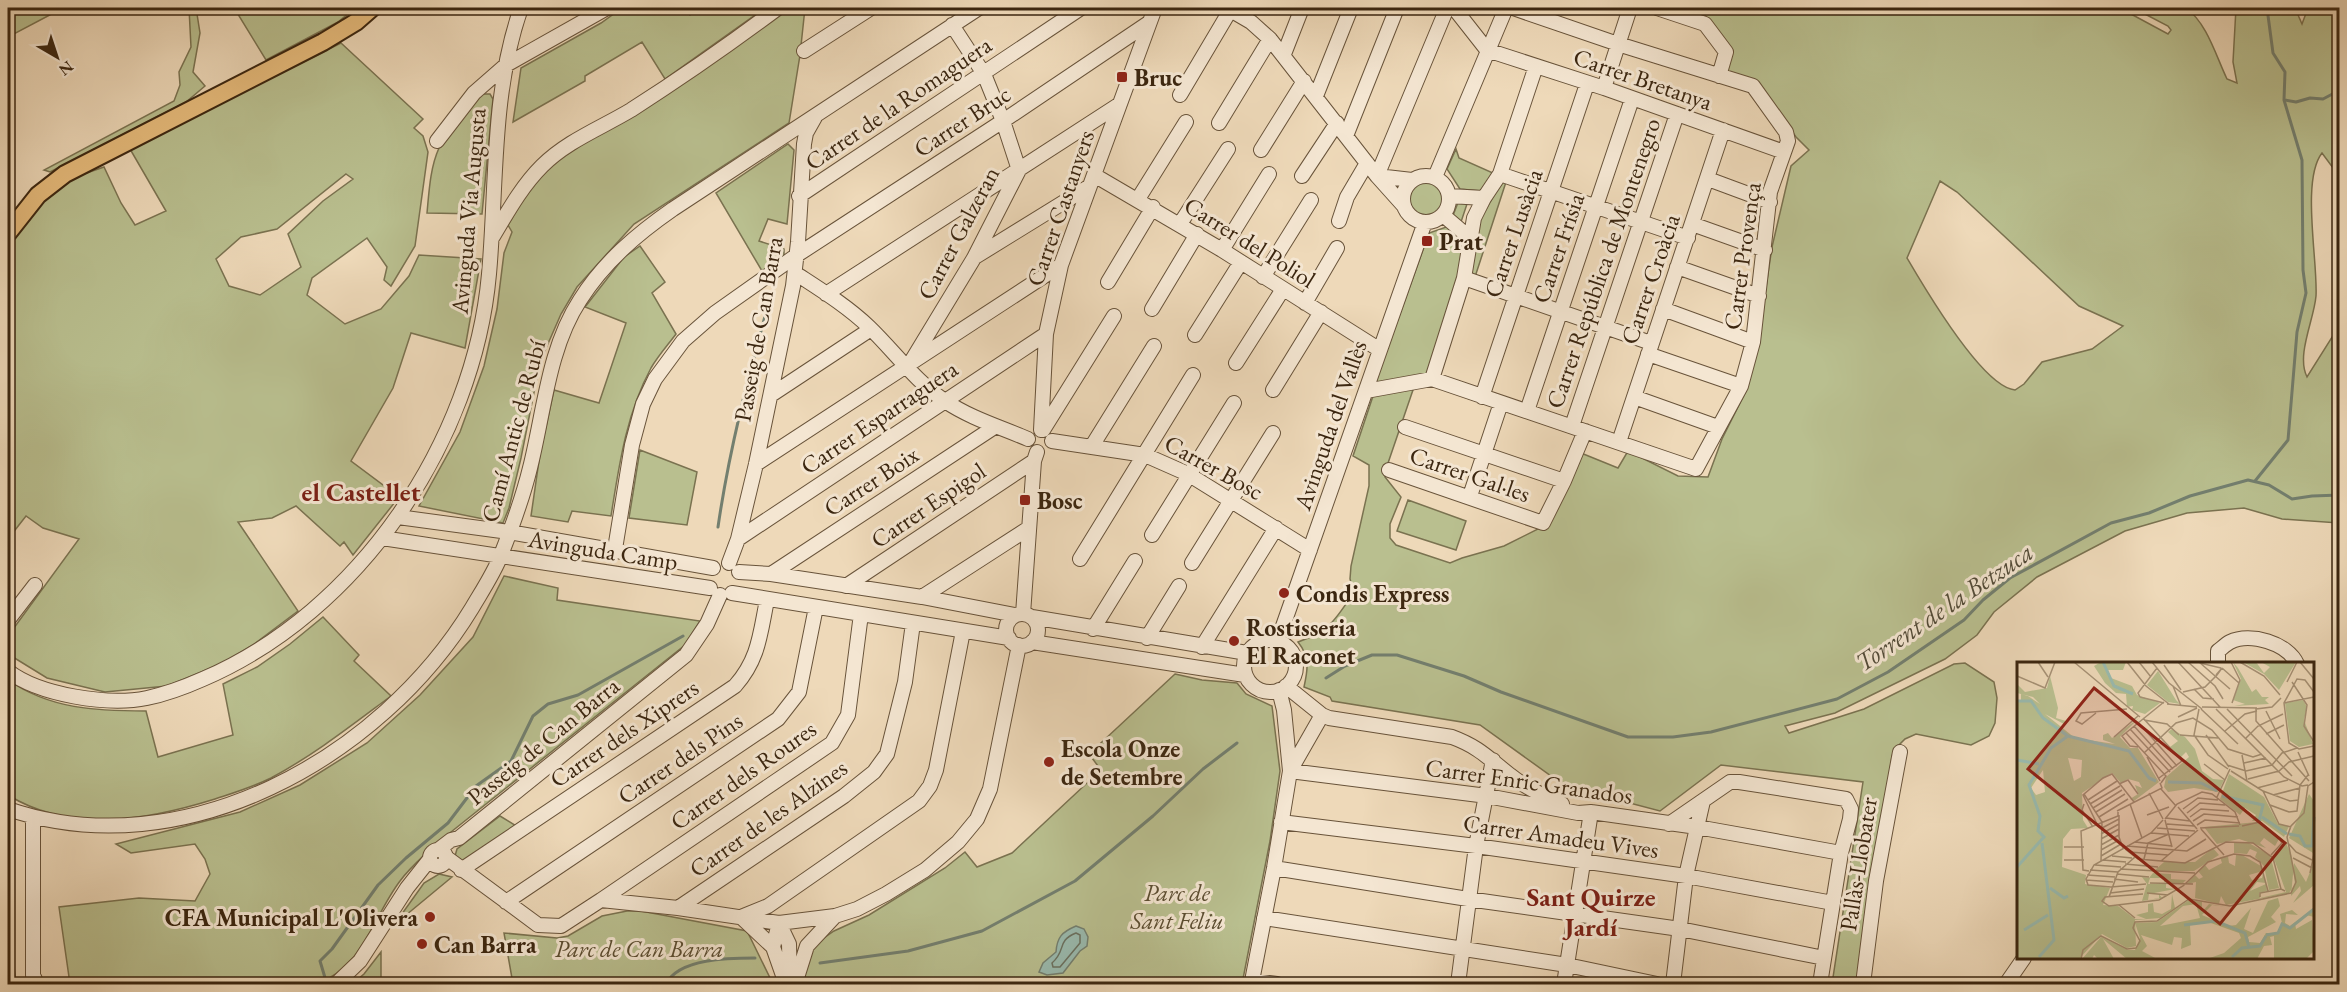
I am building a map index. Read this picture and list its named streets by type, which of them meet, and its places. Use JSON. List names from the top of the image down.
{
  "streets": {
    "street": [
      "Carrer Bretanya",
      "Carrer de la Romaguera",
      "Carrer Bruc",
      "Carrer Castanyers",
      "Avinguda Via Augusta",
      "Carrer Galzeran",
      "Carrer Lusàcia",
      "Carrer del Poliol",
      "Carrer Frísia",
      "Carrer Provença",
      "Carrer República de Montenegro",
      "Carrer Croàcia",
      "Passeig de Can Barra",
      "Carrer Esparraguera",
      "Avinguda del Vallès",
      "Camí Antic de Rubí",
      "Carrer Bosc",
      "Carrer Gal·les",
      "Carrer Boix",
      "Carrer Espigol",
      "Avinguda Camp",
      "Carrer dels Xiprers",
      "Carrer dels Pins",
      "Carrer dels Roures",
      "Carrer Enric Granados",
      "Carrer de les Alzines",
      "Carrer Amadeu Vives",
      "Pallàs-Llobater"
    ]
  },
  "crossings": [
    ["Carrer Bretanya", "Carrer Lusàcia"],
    ["Carrer Bretanya", "Carrer Frísia"],
    ["Carrer Bretanya", "Carrer Provença"],
    ["Carrer Bretanya", "Carrer República de Montenegro"],
    ["Carrer Bretanya", "Carrer Croàcia"],
    ["Carrer de la Romaguera", "Carrer Galzeran"],
    ["Carrer de la Romaguera", "Passeig de Can Barra"],
    ["Carrer Bruc", "Carrer Castanyers"],
    ["Carrer Bruc", "Carrer Galzeran"],
    ["Carrer Bruc", "Passeig de Can Barra"],
    ["Carrer Bruc", "Avinguda Camp"],
    ["Carrer Castanyers", "Carrer del Poliol"],
    ["Carrer Castanyers", "Carrer Esparraguera"],
    ["Carrer Castanyers", "Carrer Bosc"],
    ["Carrer Castanyers", "Carrer Espigol"],
    ["Avinguda Via Augusta", "Avinguda Camp"],
    ["Carrer Galzeran", "Passeig de Can Barra"],
    ["Carrer Galzeran", "Camí Antic de Rubí"],
    ["Carrer del Poliol", "Avinguda del Vallès"],
    ["Carrer Provença", "Carrer Croàcia"],
    ["Carrer República de Montenegro", "Carrer Gal·les"],
    ["Passeig de Can Barra", "Carrer Esparraguera"],
    ["Passeig de Can Barra", "Camí Antic de Rubí"],
    ["Passeig de Can Barra", "Avinguda Camp"],
    ["Passeig de Can Barra", "Carrer dels Roures"],
    ["Avinguda del Vallès", "Carrer Bosc"],
    ["Avinguda del Vallès", "Avinguda Camp"],
    ["Camí Antic de Rubí", "Avinguda Camp"],
    ["Carrer Bosc", "Carrer Espigol"],
    ["Avinguda Camp", "Carrer dels Xiprers"],
    ["Avinguda Camp", "Carrer dels Pins"],
    ["Avinguda Camp", "Carrer dels Roures"],
    ["Avinguda Camp", "Carrer de les Alzines"],
    ["Carrer dels Xiprers", "Carrer dels Roures"],
    ["Carrer dels Pins", "Carrer dels Roures"]
  ],
  "districts": ["el Castellet", "Sant Quirze Jardí"],
  "water": ["Torrent de la Betzuca"],
  "parks": ["Parc de Sant Feliu", "Parc de Can Barra"],
  "places": {
    "transit": ["Bruc", "Prat", "Bosc"],
    "other": [
      "Condis Express",
      "Rostisseria El Raconet",
      "Escola Onze de Setembre",
      "CFA Municipal L'Olivera",
      "Can Barra"
    ]
  },
  "north": "bottom right"
}
